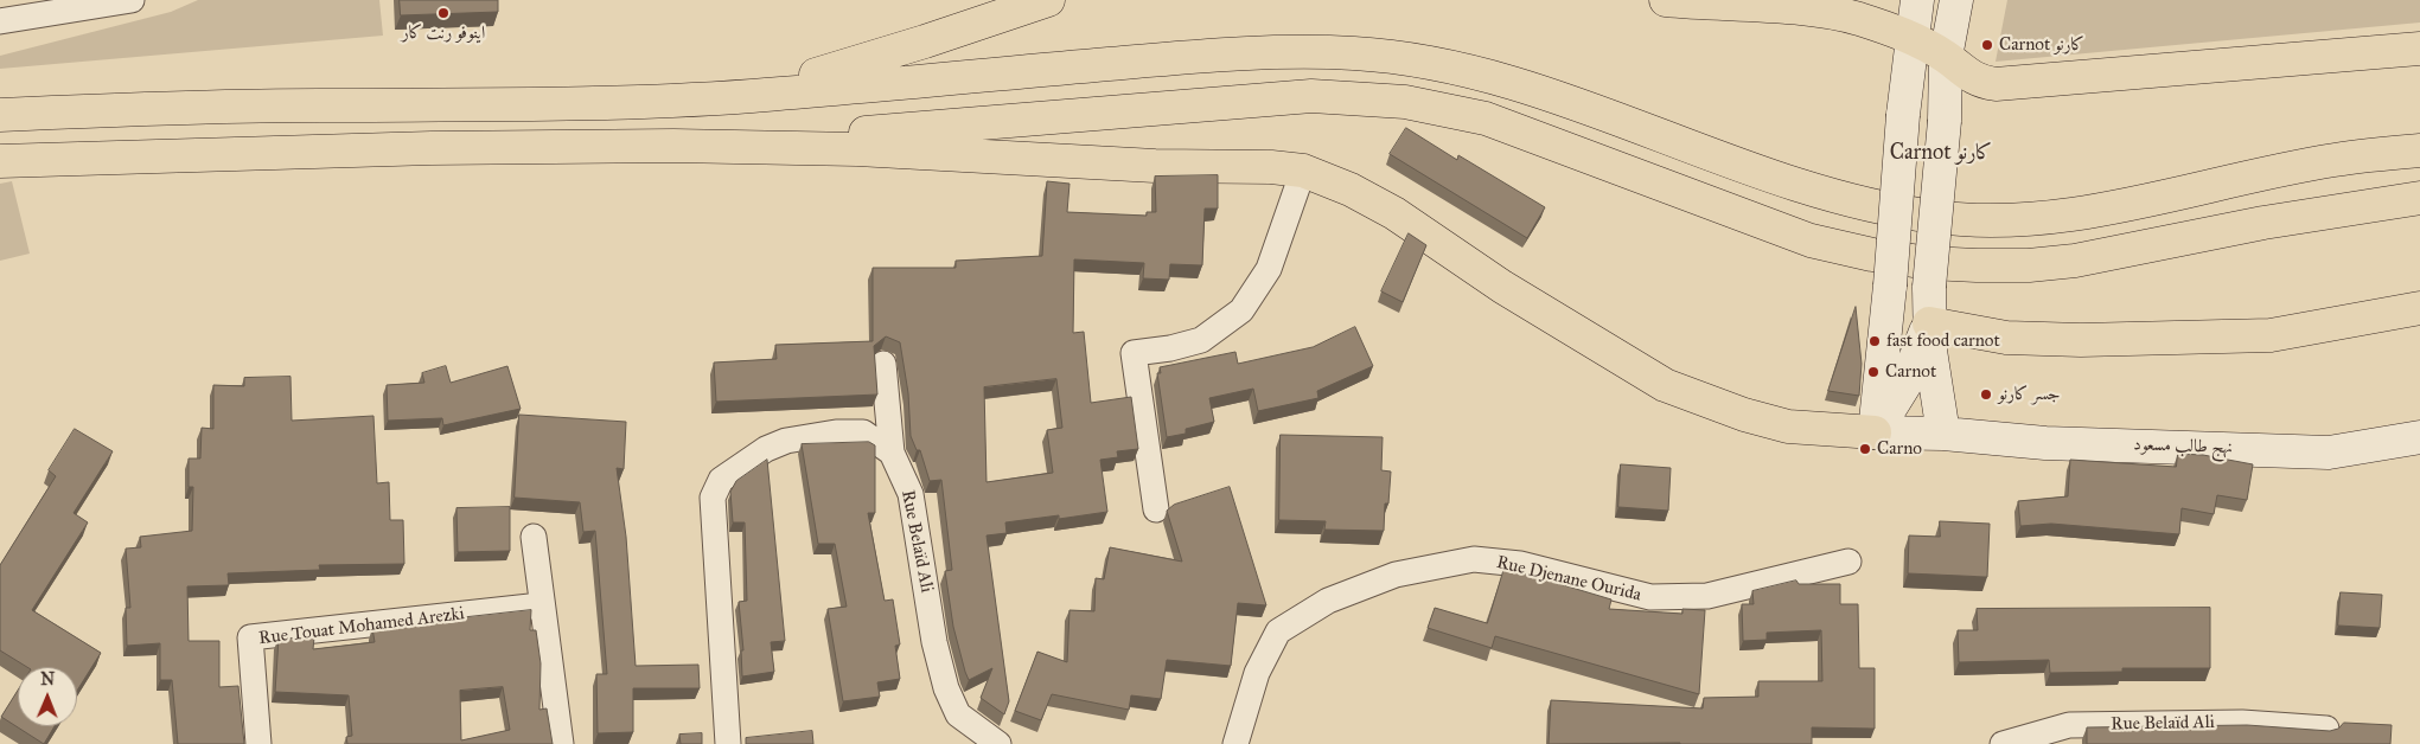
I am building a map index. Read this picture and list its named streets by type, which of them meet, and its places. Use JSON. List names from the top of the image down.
{
  "streets": {
    "main road": ["نهج طالب مسعود"],
    "street": ["Rue Belaïd Ali", "Rue Djenane Ourida", "Rue Touat Mohamed Arezki"]
  },
  "districts": ["Carnot كارنو"],
  "places": [
    "اينوفو رنت كار",
    "Carnot كارنو",
    "fast food carnot",
    "Carnot",
    "جسر كارنو",
    "Carno"
  ],
  "north": "top"
}
